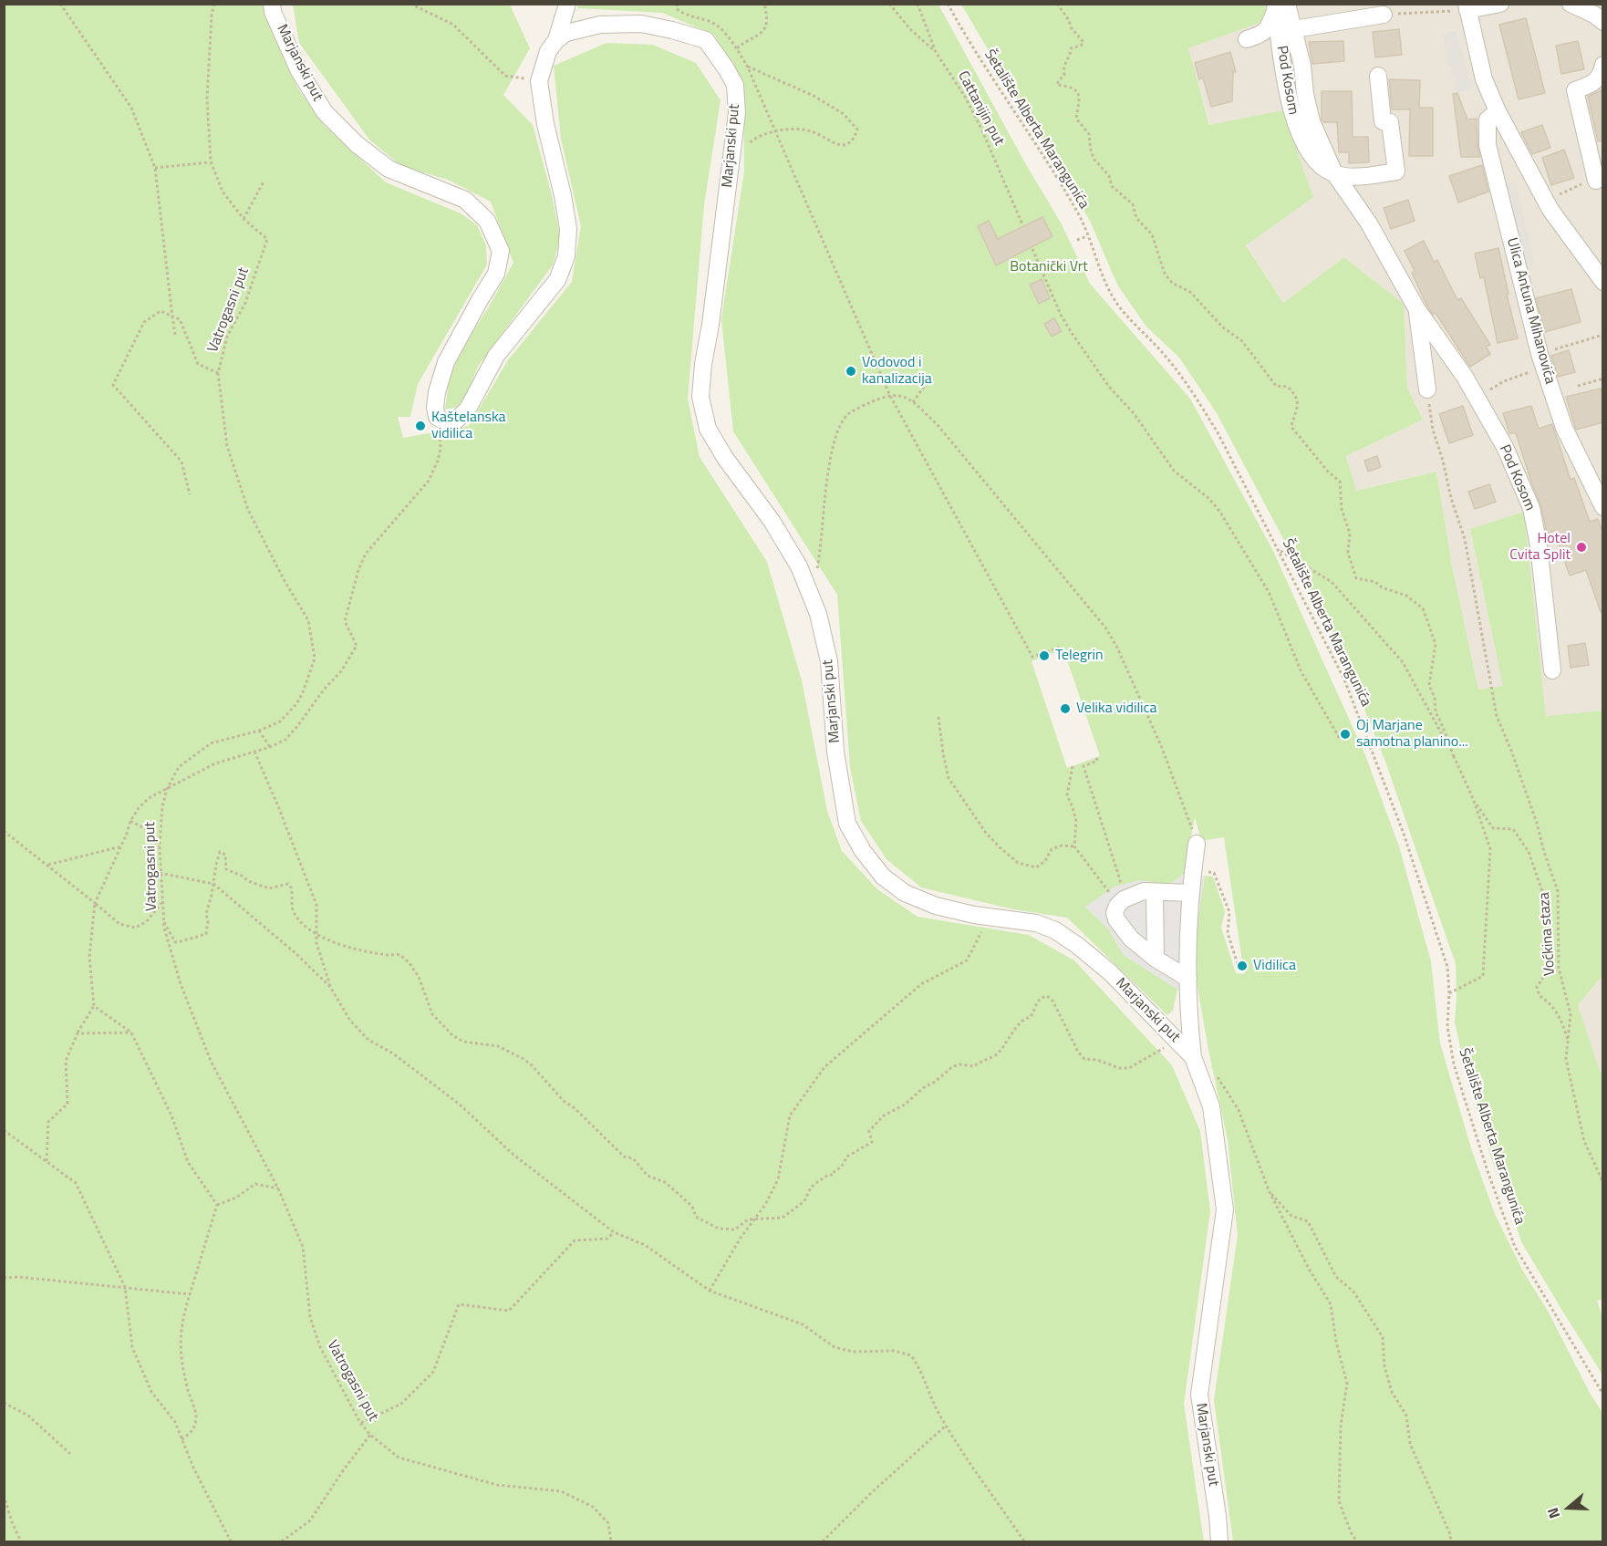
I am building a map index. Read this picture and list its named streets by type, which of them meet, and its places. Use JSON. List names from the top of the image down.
{
  "streets": {
    "street": ["Marjanski put", "Pod Kosom", "Ulica Antuna Mihanovića"],
    "path": [
      "Cattanijin put",
      "Šetalište Alberta Marangunića",
      "Vatrogasni put",
      "Voćkina staza"
    ]
  },
  "crossings": [
    ["Pod Kosom", "Voćkina staza"]
  ],
  "parks": ["Botanički Vrt"],
  "places": [
    "Vodovod i kanalizacija",
    "Kaštelanska vidilica",
    "Hotel Cvita Split",
    "Telegrin",
    "Velika vidilica",
    "Oj Marjane samotna planino...",
    "Vidilica"
  ],
  "north": "left"
}
